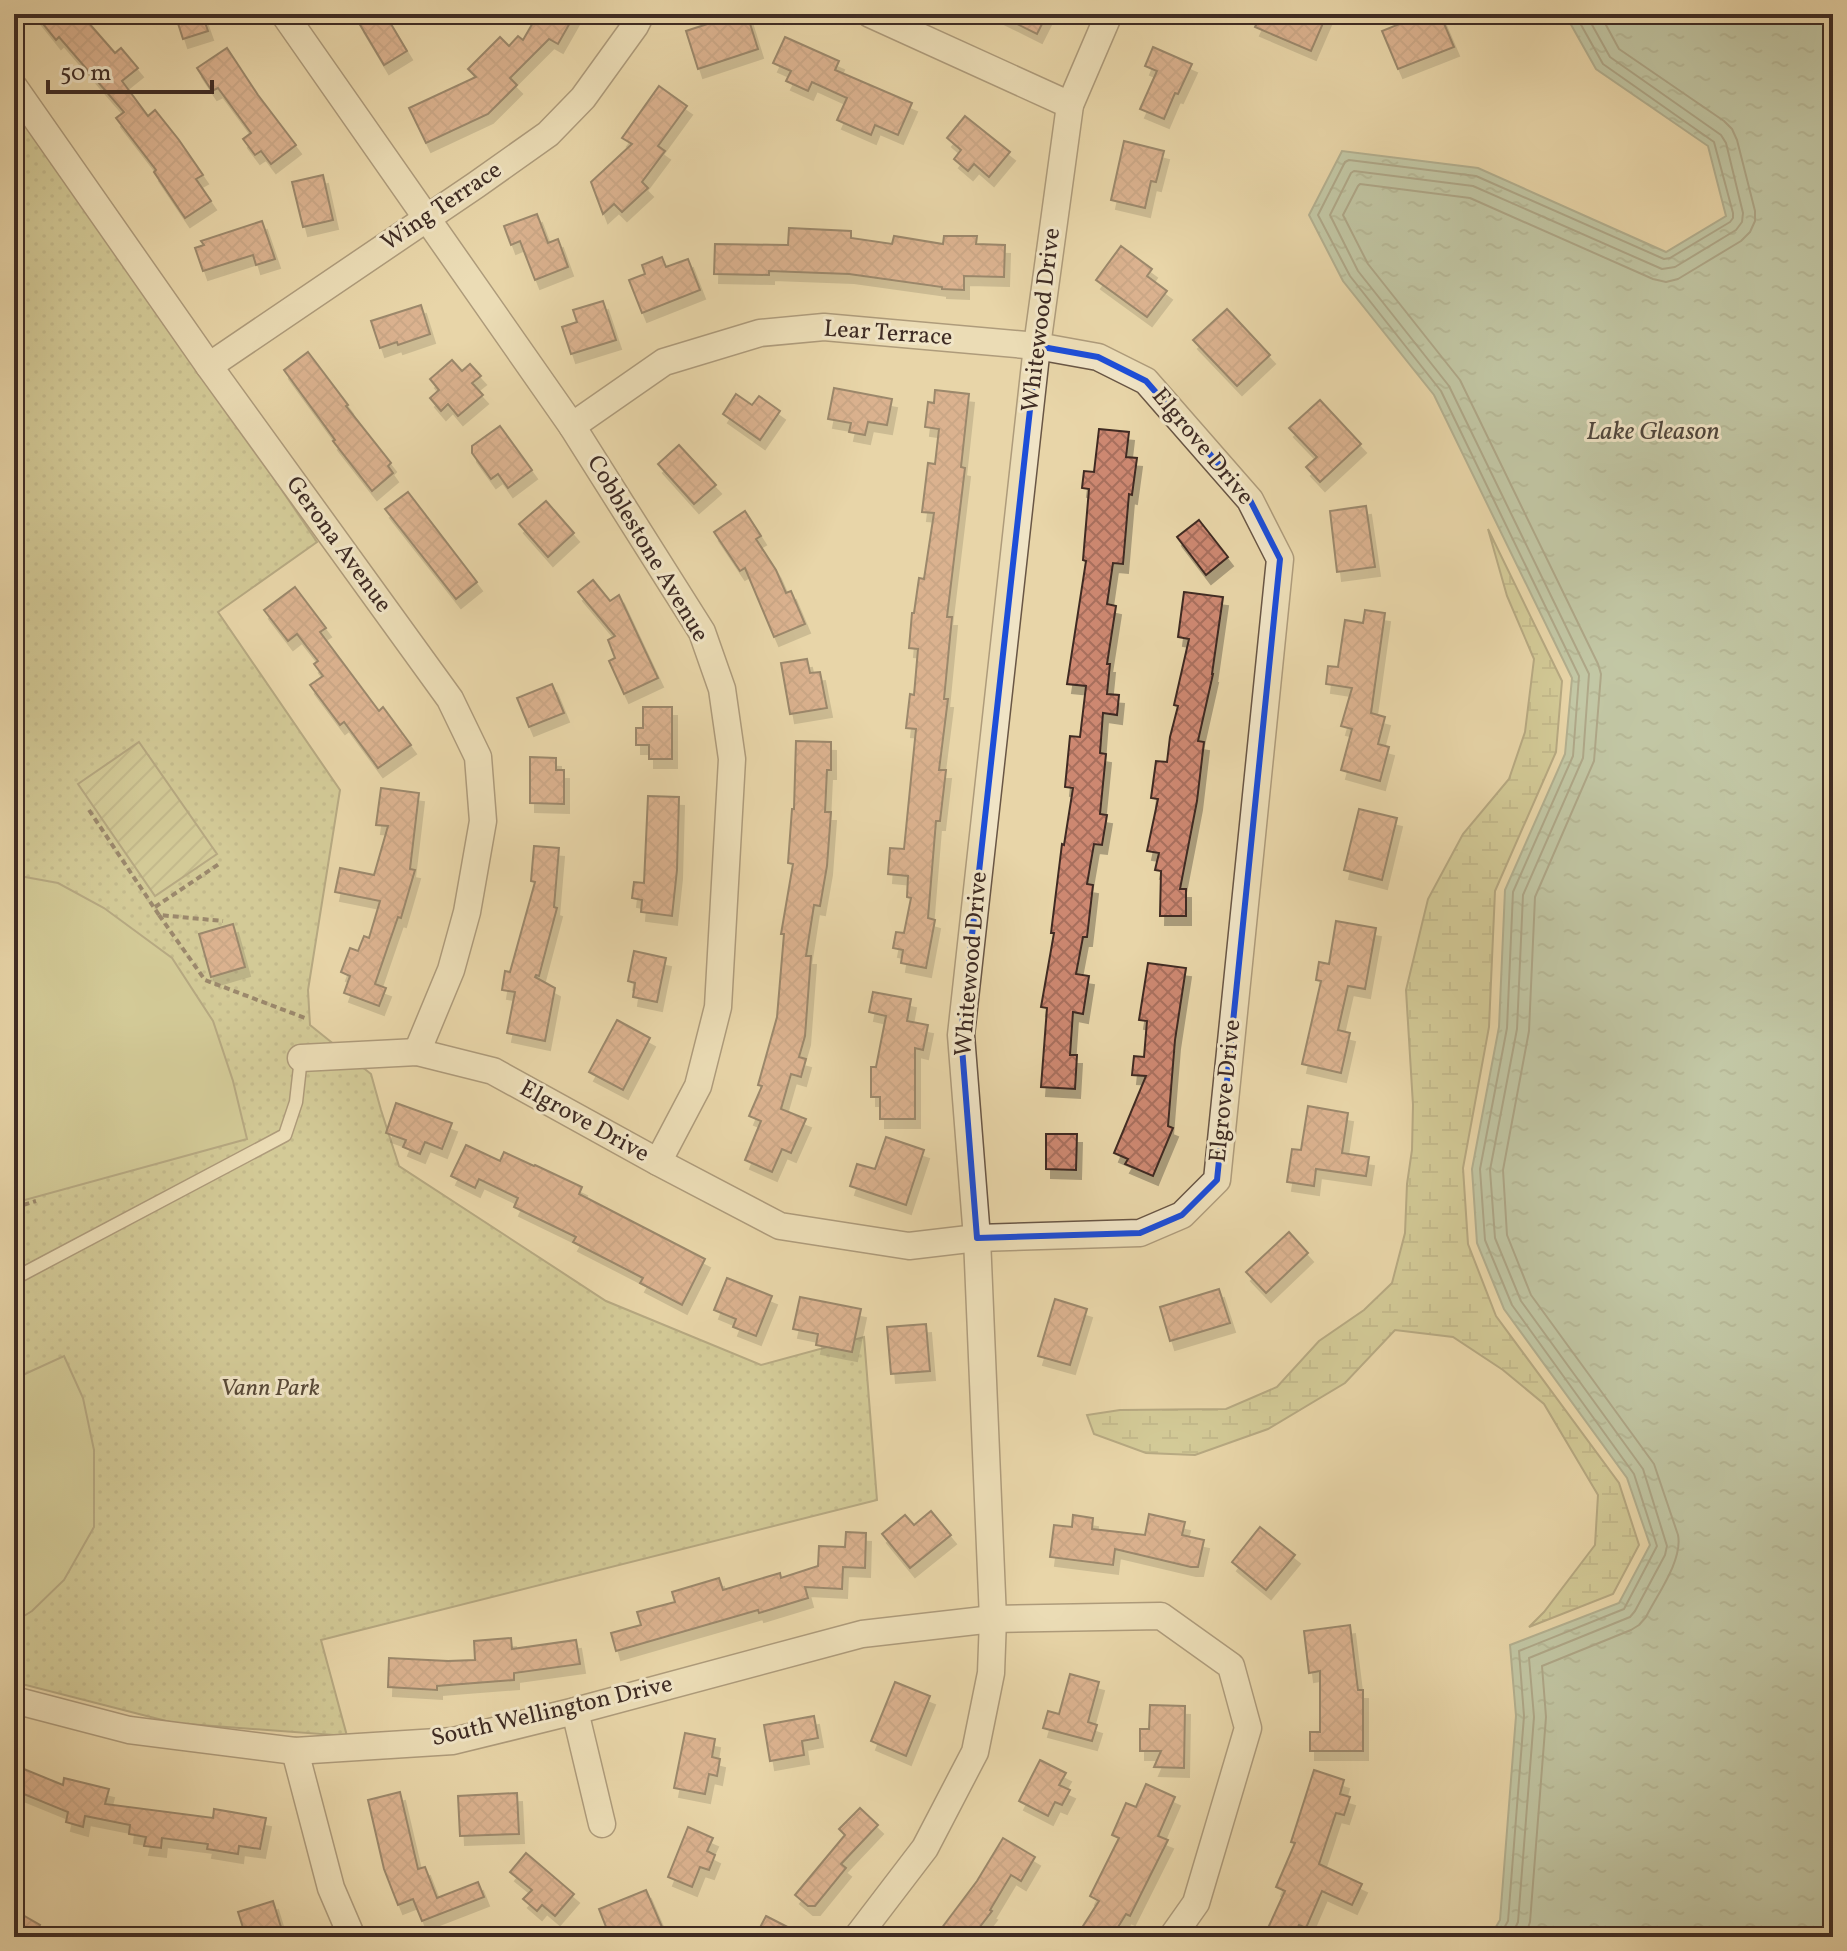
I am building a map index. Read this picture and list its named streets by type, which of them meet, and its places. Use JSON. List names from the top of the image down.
{
  "streets": {
    "street": [
      "Wing Terrace",
      "Whitewood Drive",
      "Lear Terrace",
      "Elgrove Drive",
      "Gerona Avenue",
      "Cobblestone Avenue",
      "South Wellington Drive"
    ]
  },
  "crossings": [
    ["Wing Terrace", "Gerona Avenue"],
    ["Wing Terrace", "Cobblestone Avenue"],
    ["Whitewood Drive", "Lear Terrace"],
    ["Whitewood Drive", "Elgrove Drive"],
    ["Whitewood Drive", "South Wellington Drive"],
    ["Lear Terrace", "Elgrove Drive"],
    ["Lear Terrace", "Cobblestone Avenue"],
    ["Elgrove Drive", "Gerona Avenue"],
    ["Elgrove Drive", "Cobblestone Avenue"]
  ],
  "water": ["Lake Gleason"],
  "parks": ["Vann Park"],
  "scale_bar": "50 m"
}
